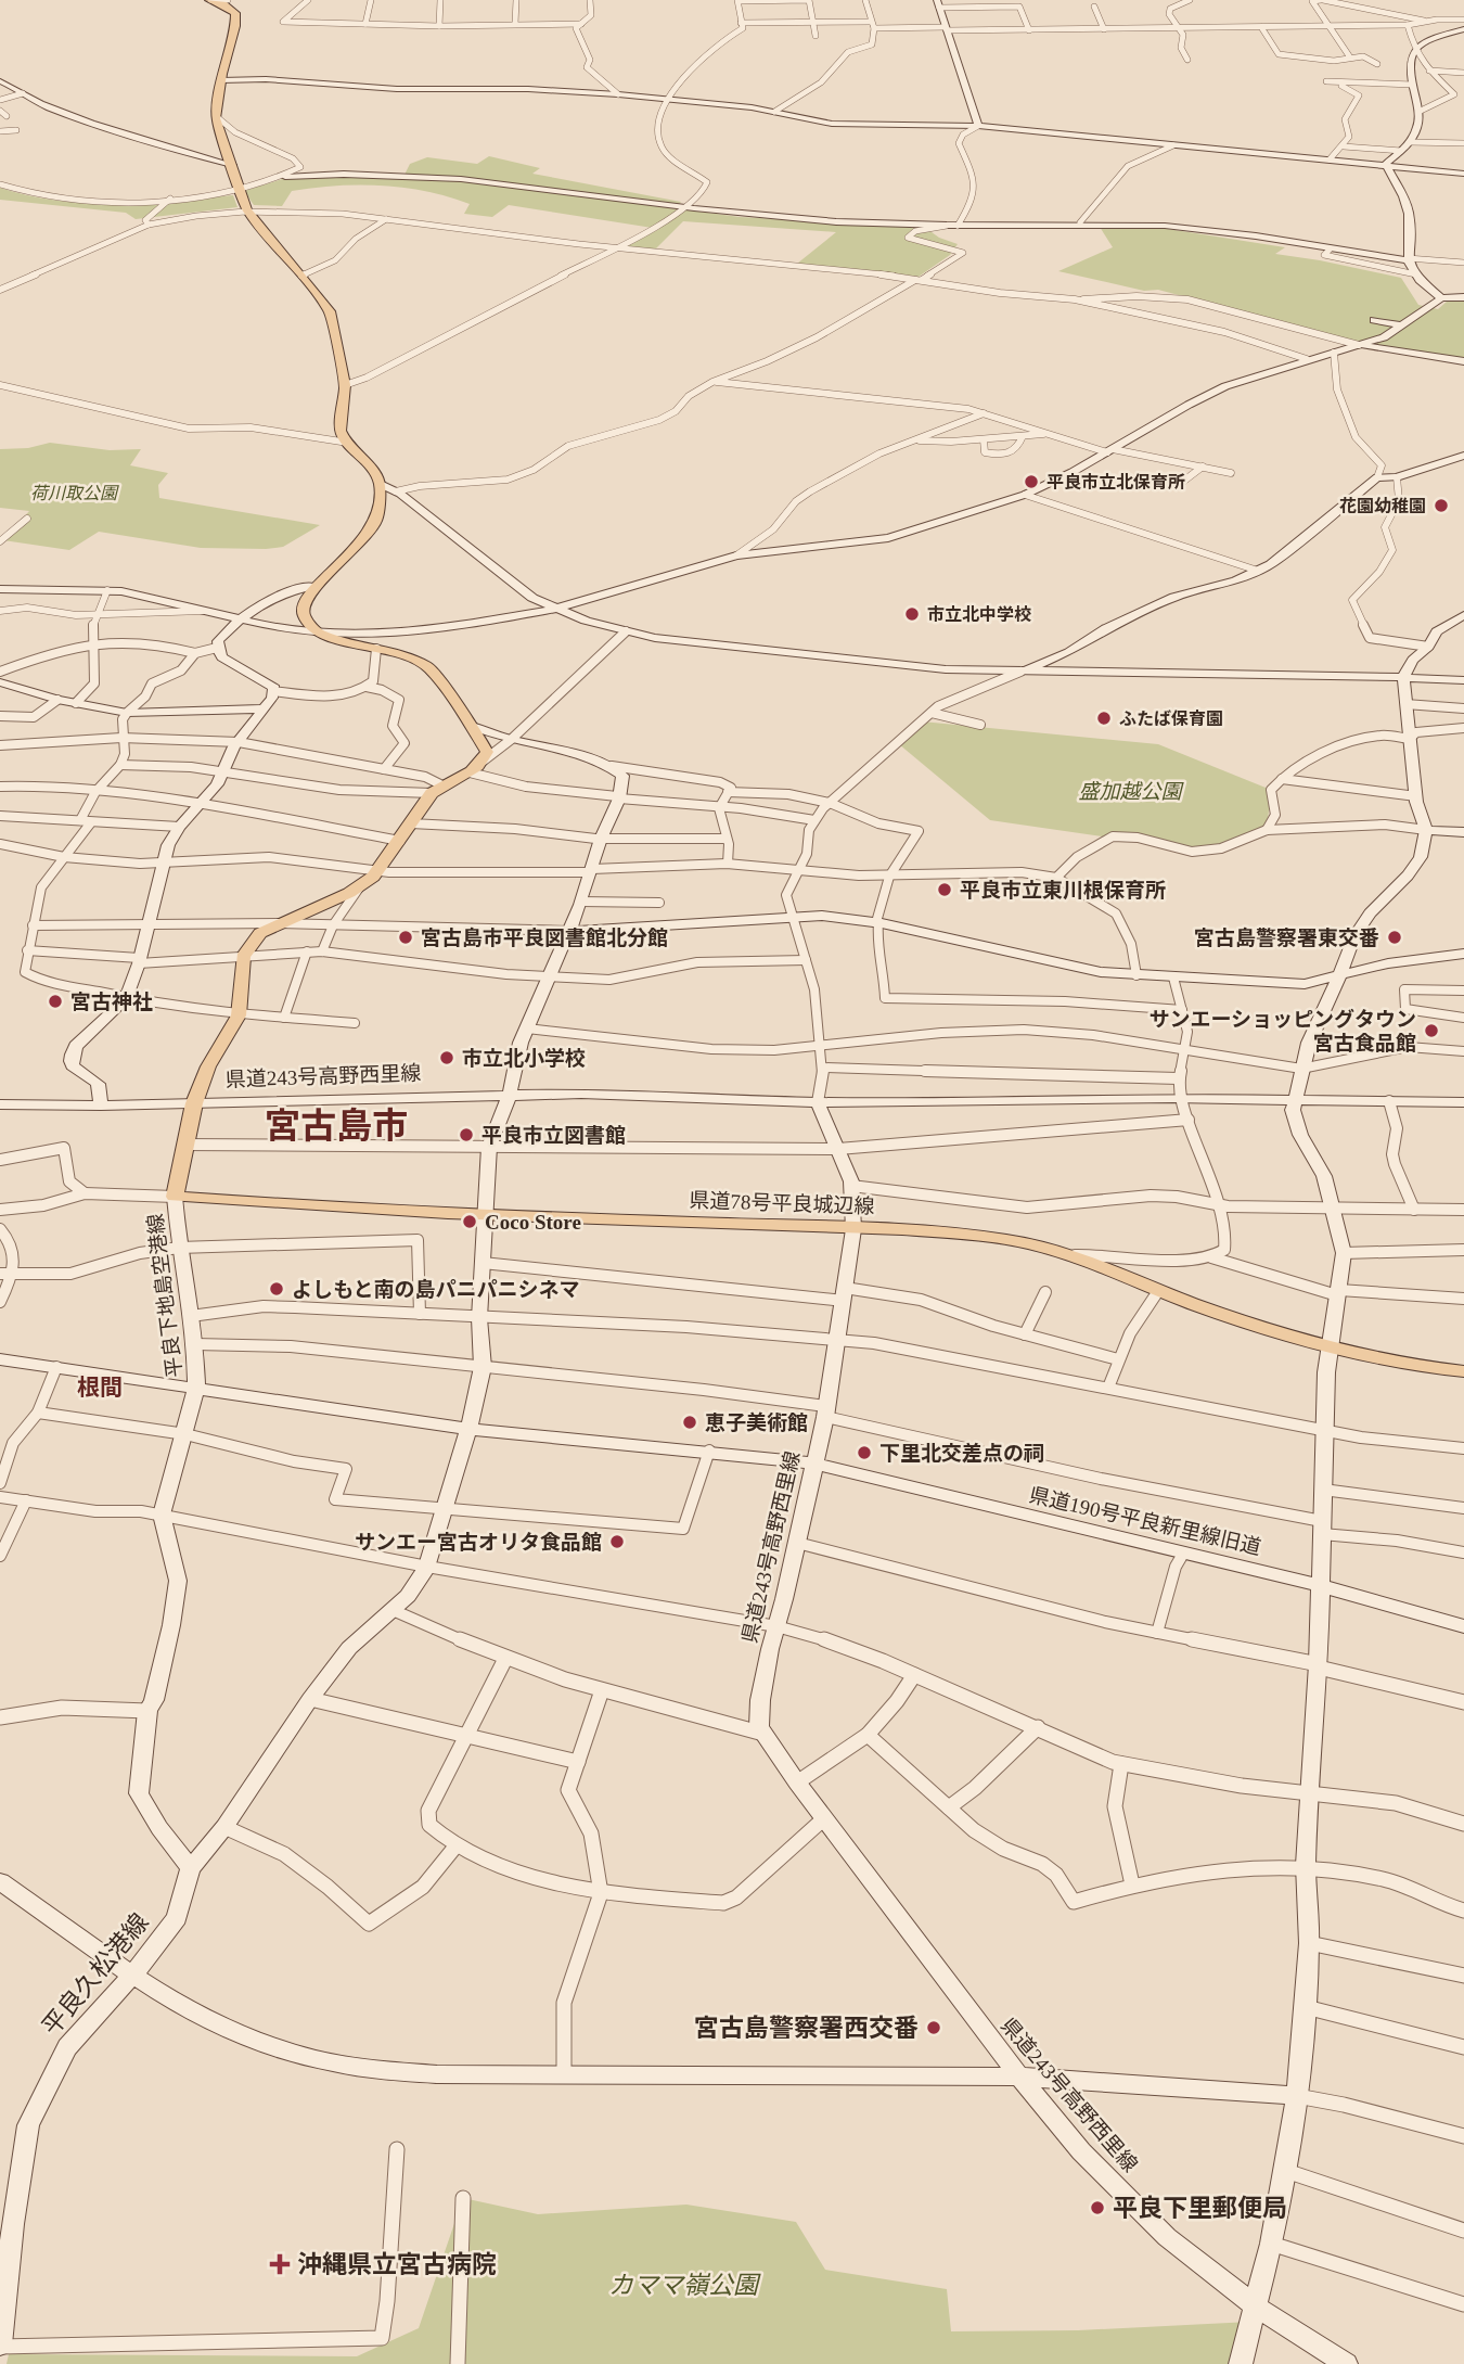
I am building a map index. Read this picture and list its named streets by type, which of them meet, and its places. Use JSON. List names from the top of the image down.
{
  "streets": {
    "main road": ["県道78号平良城辺線"],
    "street": [
      "県道243号高野西里線",
      "平良下地島空港線",
      "県道190号平良新里線旧道",
      "平良久松港線"
    ]
  },
  "crossings": [
    ["県道243号高野西里線", "県道78号平良城辺線"],
    ["県道243号高野西里線", "県道190号平良新里線旧道"],
    ["県道78号平良城辺線", "平良下地島空港線"],
    ["平良下地島空港線", "県道190号平良新里線旧道"]
  ],
  "districts": ["宮古島市", "根間"],
  "parks": ["荷川取公園", "盛加越公園", "カママ嶺公園"],
  "places": {
    "other": [
      "平良市立北保育所",
      "花園幼稚園",
      "市立北中学校",
      "ふたば保育園",
      "平良市立東川根保育所",
      "宮古島市平良図書館北分館",
      "宮古島警察署東交番",
      "宮古神社",
      "サンエーショッピングタウン 宮古食品館",
      "市立北小学校",
      "平良市立図書館",
      "Coco Store",
      "よしもと南の島パニパニシネマ",
      "恵子美術館",
      "下里北交差点の祠",
      "サンエー宮古オリタ食品館",
      "宮古島警察署西交番",
      "平良下里郵便局"
    ],
    "health": ["沖縄県立宮古病院"]
  }
}
